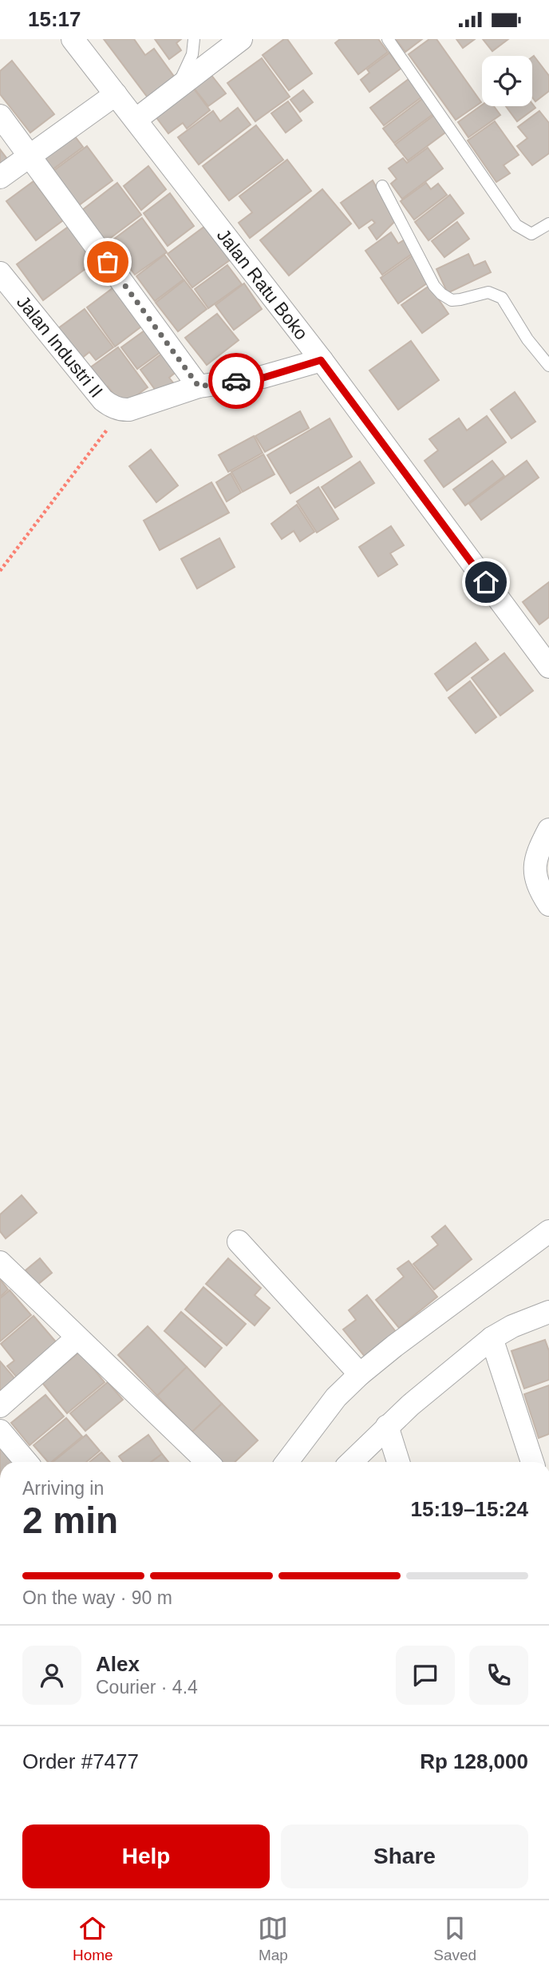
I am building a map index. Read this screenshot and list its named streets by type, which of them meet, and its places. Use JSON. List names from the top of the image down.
{
  "streets": {
    "street": ["Jalan Ratu Boko", "Jalan Industri II"]
  },
  "crossings": [
    ["Jalan Ratu Boko", "Jalan Industri II"]
  ],
  "page": {
    "status": "15:17",
    "heading": ["2 min", "Arriving in", "15:19–15:24"],
    "panel": [
      "Alex",
      "Courier · 4.4",
      "Order #7477",
      "Rp 128,000"
    ],
    "bar": "On the way · 90 m",
    "buttons": ["Help", "Share"],
    "tabs": ["Home", "Map", "Saved"]
  }
}
